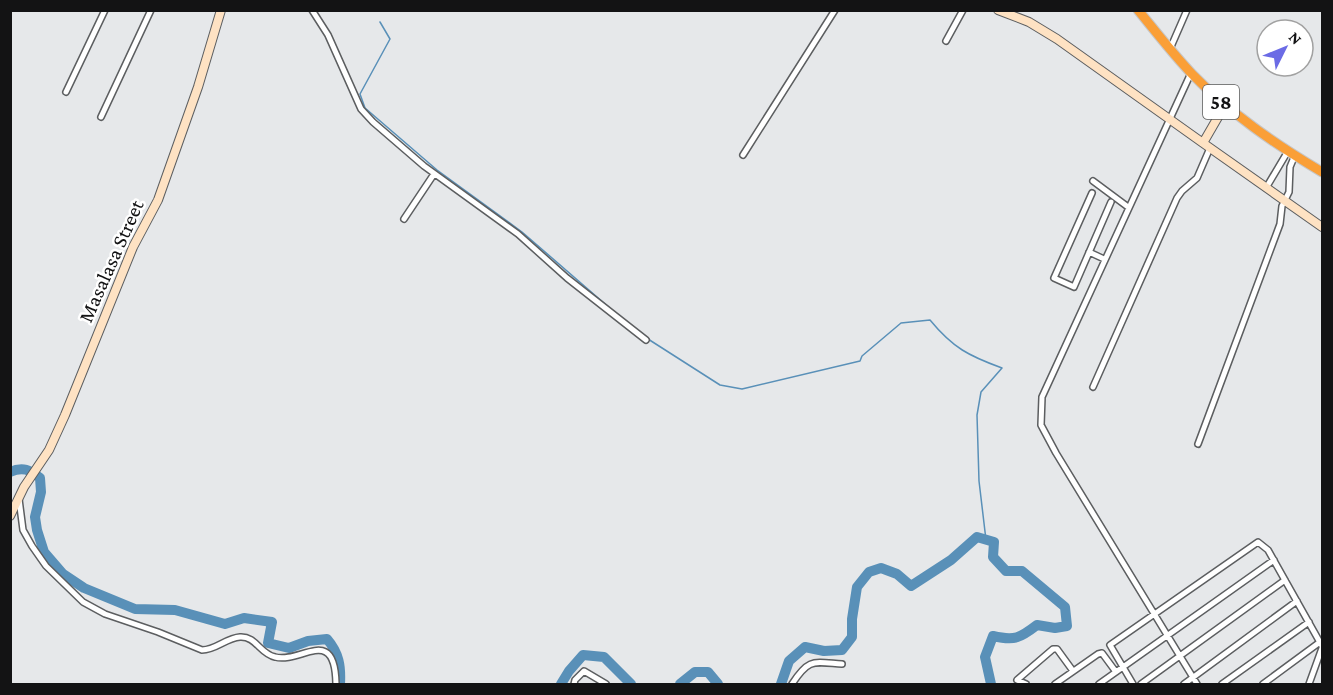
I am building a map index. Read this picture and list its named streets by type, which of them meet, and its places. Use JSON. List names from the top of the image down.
{
  "streets": {
    "highway": ["58"],
    "street": ["Masalasa Street"]
  },
  "north": "top right"
}
